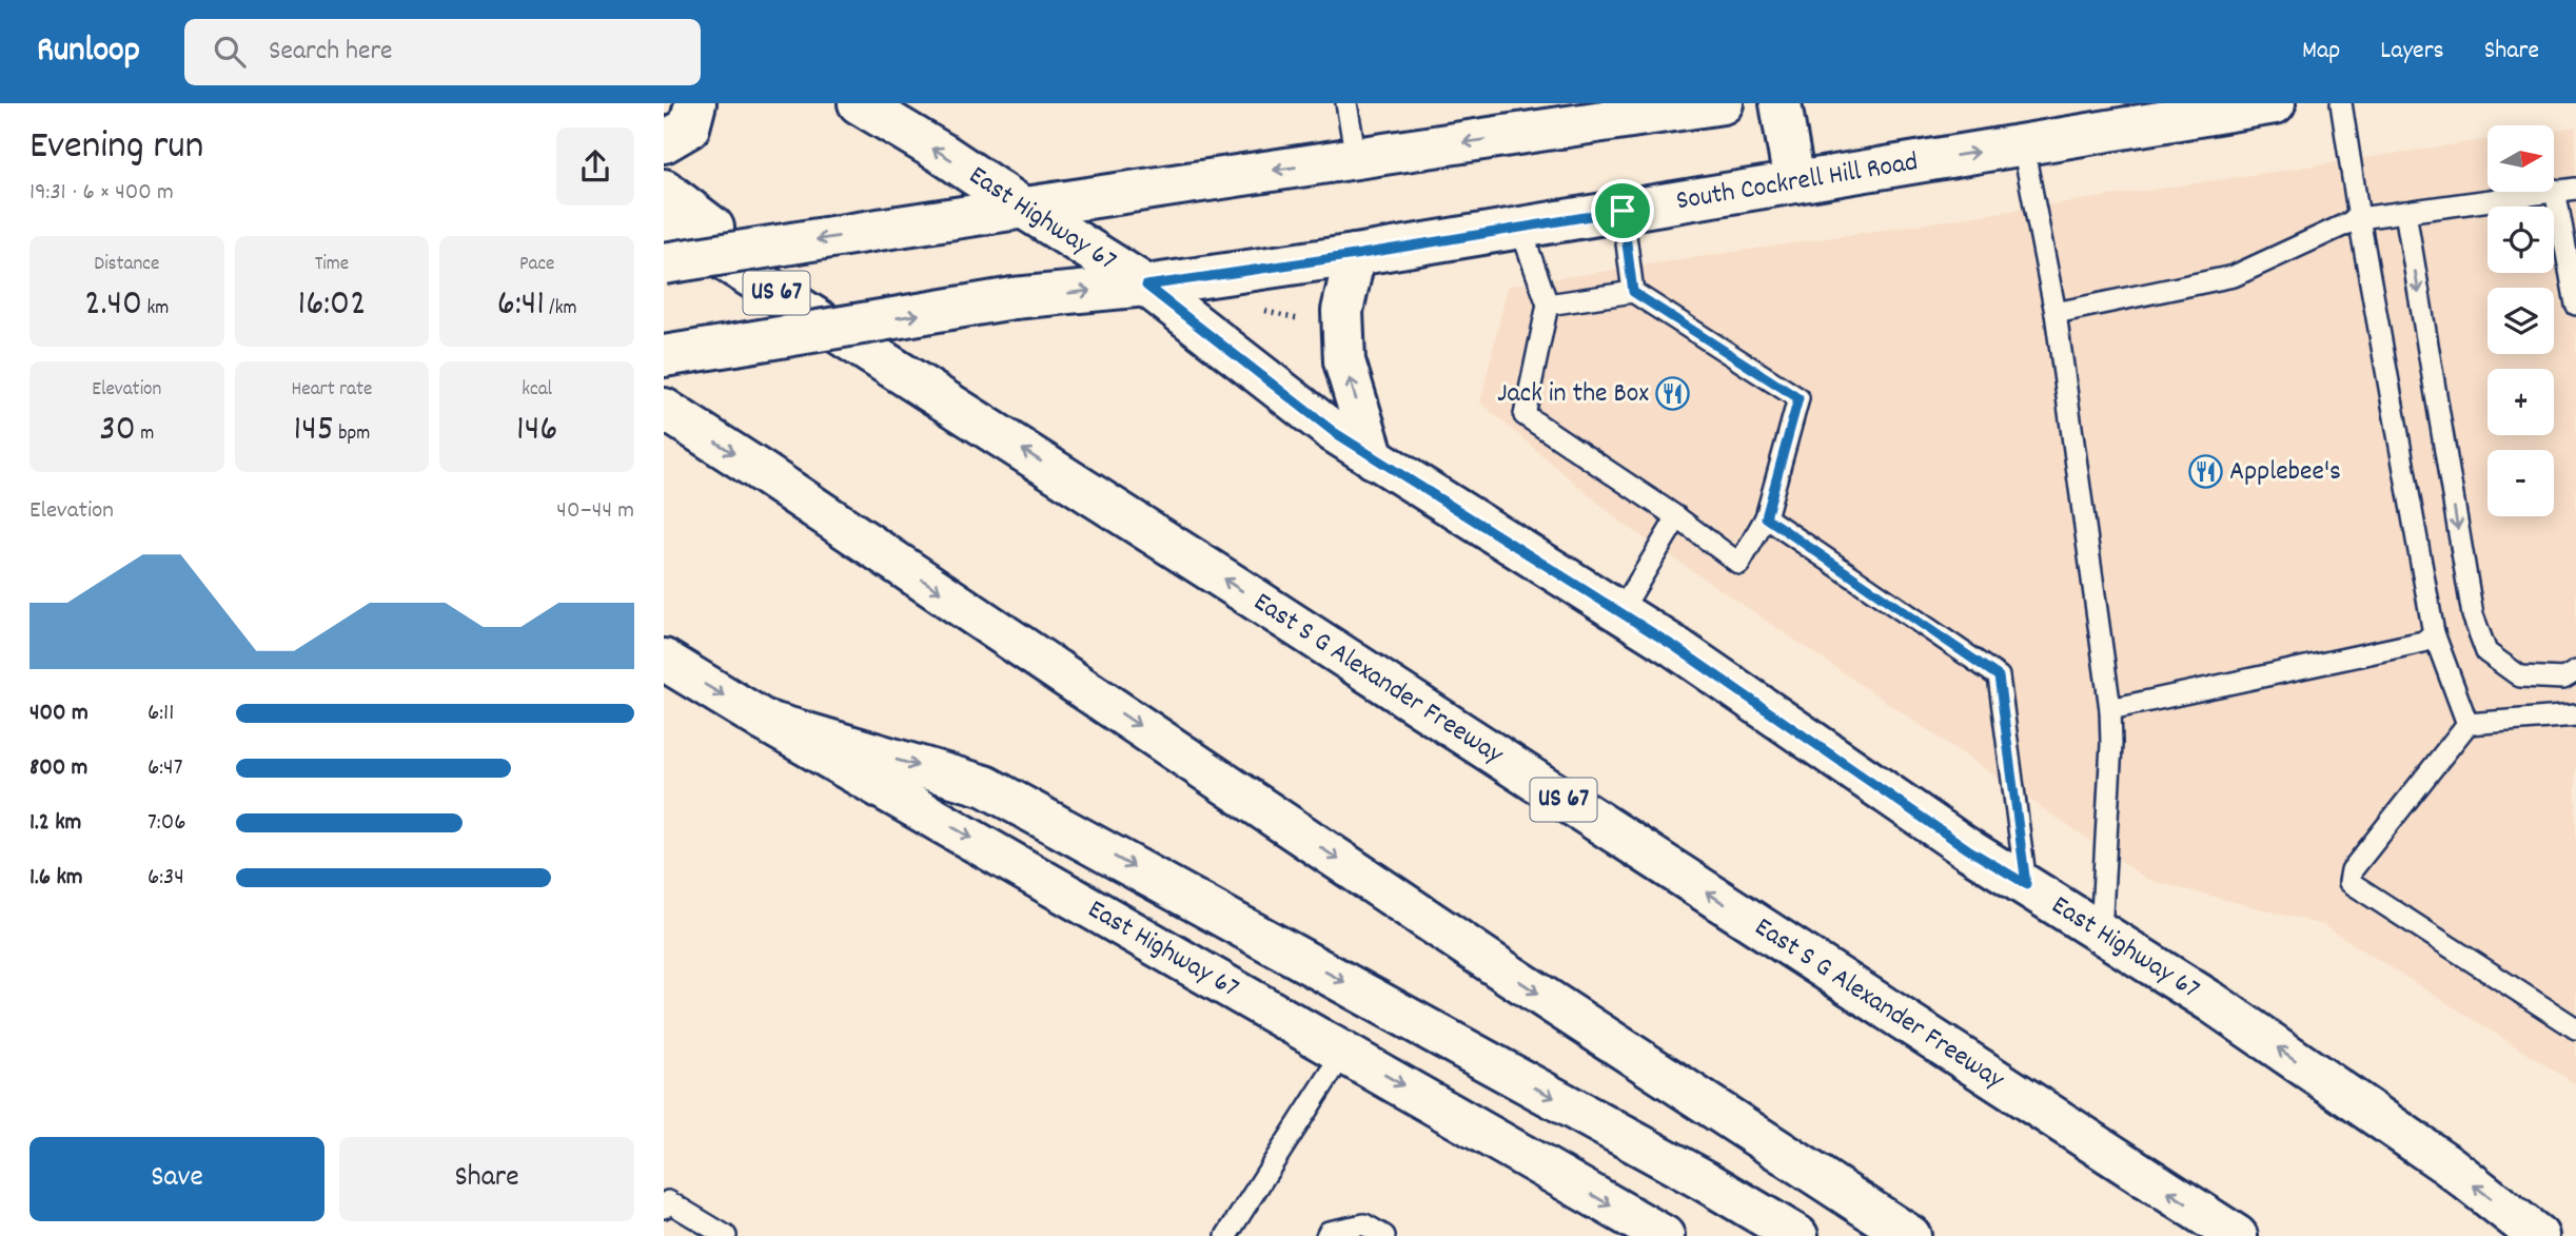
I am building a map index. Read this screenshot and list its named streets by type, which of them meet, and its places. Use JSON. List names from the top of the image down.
{
  "streets": {
    "main road": [
      "South Cockrell Hill Road",
      "East Highway 67",
      "US 67",
      "East S G Alexander Freeway"
    ]
  },
  "crossings": [
    ["South Cockrell Hill Road", "East Highway 67"]
  ],
  "places": {
    "restaurant": ["Jack in the Box", "Applebee's"]
  },
  "north": "right",
  "page": {
    "header": "Runloop",
    "search": "Search here",
    "nav": ["Map", "Layers", "Share"],
    "heading": ["Evening run", "19:31 · 6 × 400 m"],
    "map_buttons": ["+", "−"],
    "stats": [
      ["Distance", "2.40 km"],
      ["Time", "16:02"],
      ["Pace", "6:41 /km"],
      ["Elevation", "30 m"],
      ["Heart rate", "145 bpm"],
      ["kcal", "146"]
    ],
    "chart": ["Elevation", "40–44 m"],
    "list": [
      {
        "name": "400 m",
        "note": "6:11"
      },
      {
        "name": "800 m",
        "note": "6:47"
      },
      {
        "name": "1.2 km",
        "note": "7:06"
      },
      {
        "name": "1.6 km",
        "note": "6:34"
      }
    ],
    "buttons": ["Save", "Share"]
  }
}
